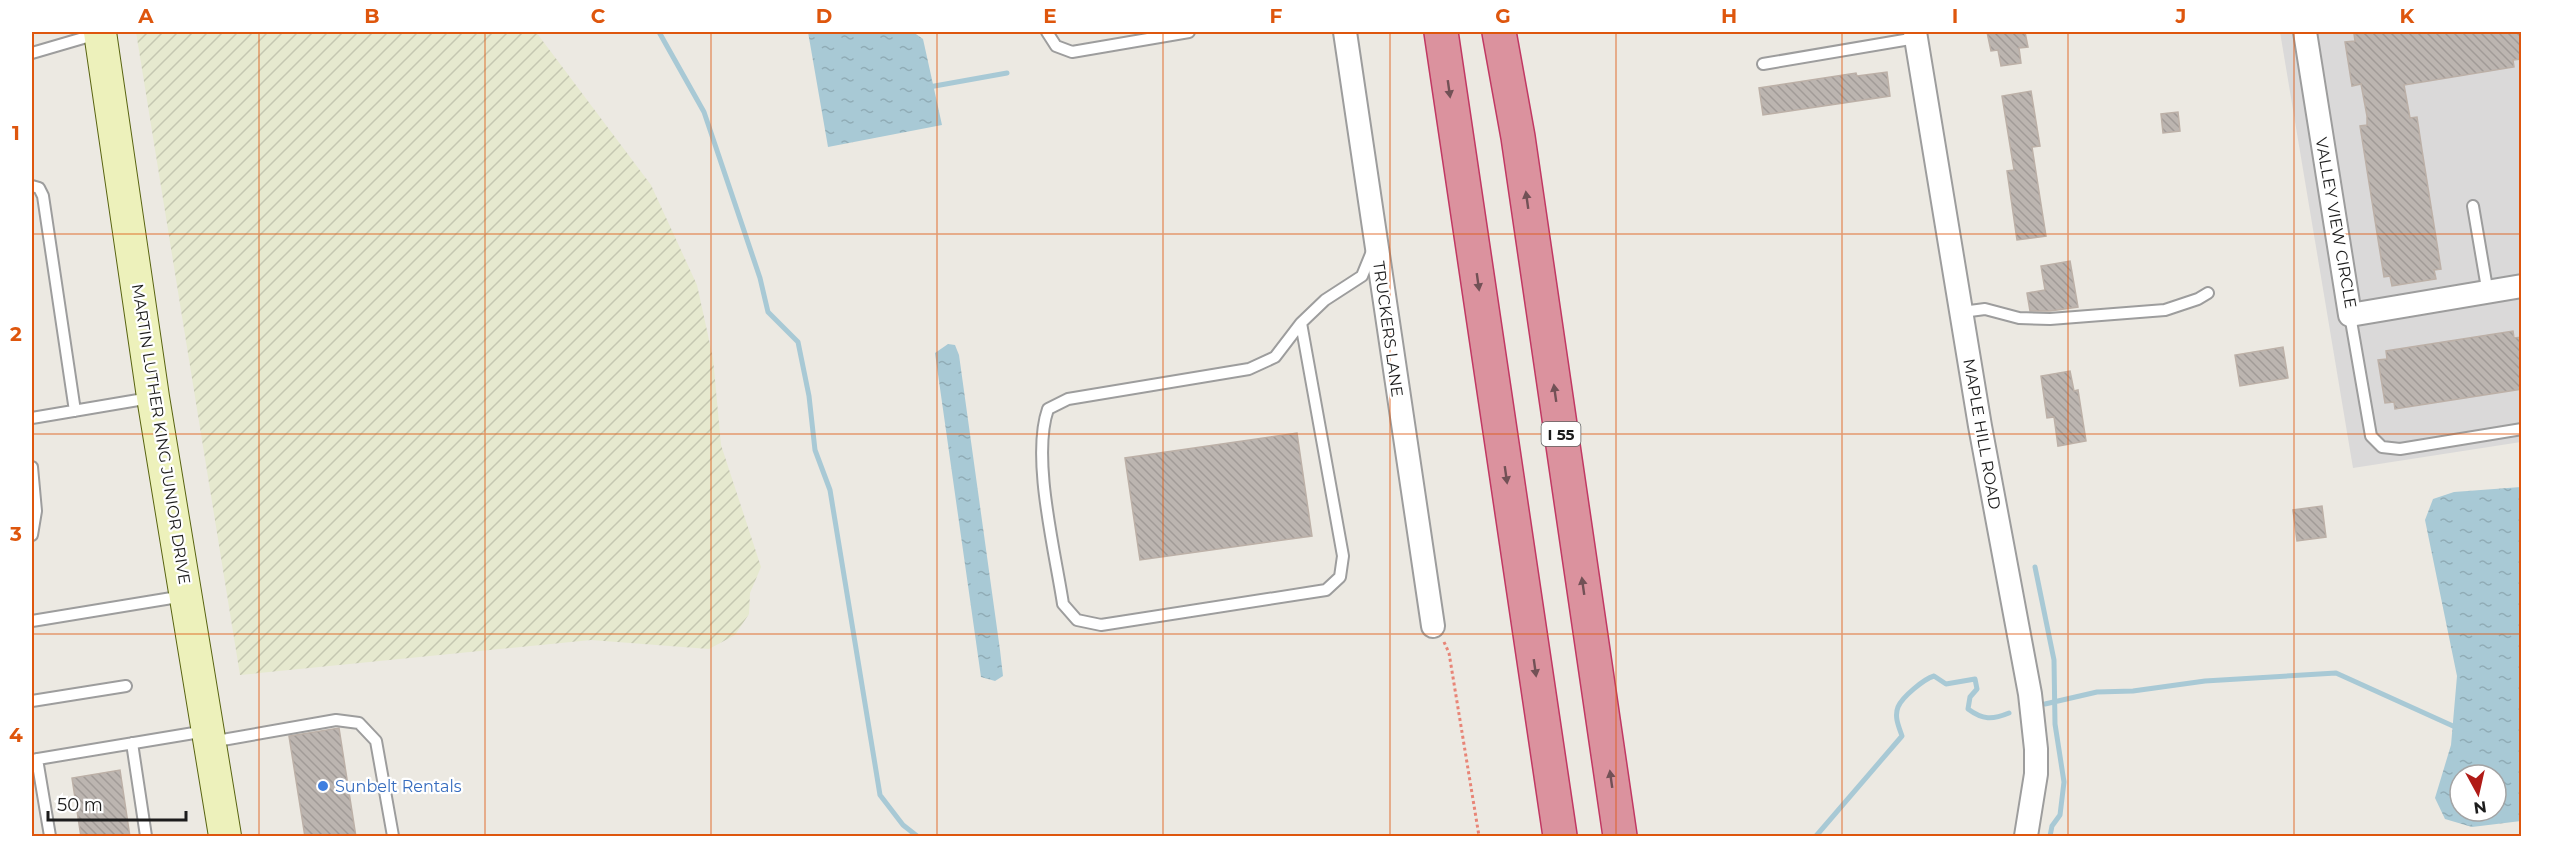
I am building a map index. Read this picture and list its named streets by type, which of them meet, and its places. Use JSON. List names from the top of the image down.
{
  "streets": {
    "highway": ["I 55"],
    "main road": ["MARTIN LUTHER KING JUNIOR DRIVE"],
    "street": ["VALLEY VIEW CIRCLE", "TRUCKERS LANE", "MAPLE HILL ROAD"]
  },
  "places": ["Sunbelt Rentals"],
  "scale_bar": "50 m",
  "north": "bottom",
  "grid": {
    "columns": [
      "A",
      "B",
      "C",
      "D",
      "E",
      "F",
      "G",
      "H",
      "I",
      "J",
      "K"
    ],
    "rows": [
      "1",
      "2",
      "3",
      "4"
    ]
  }
}
